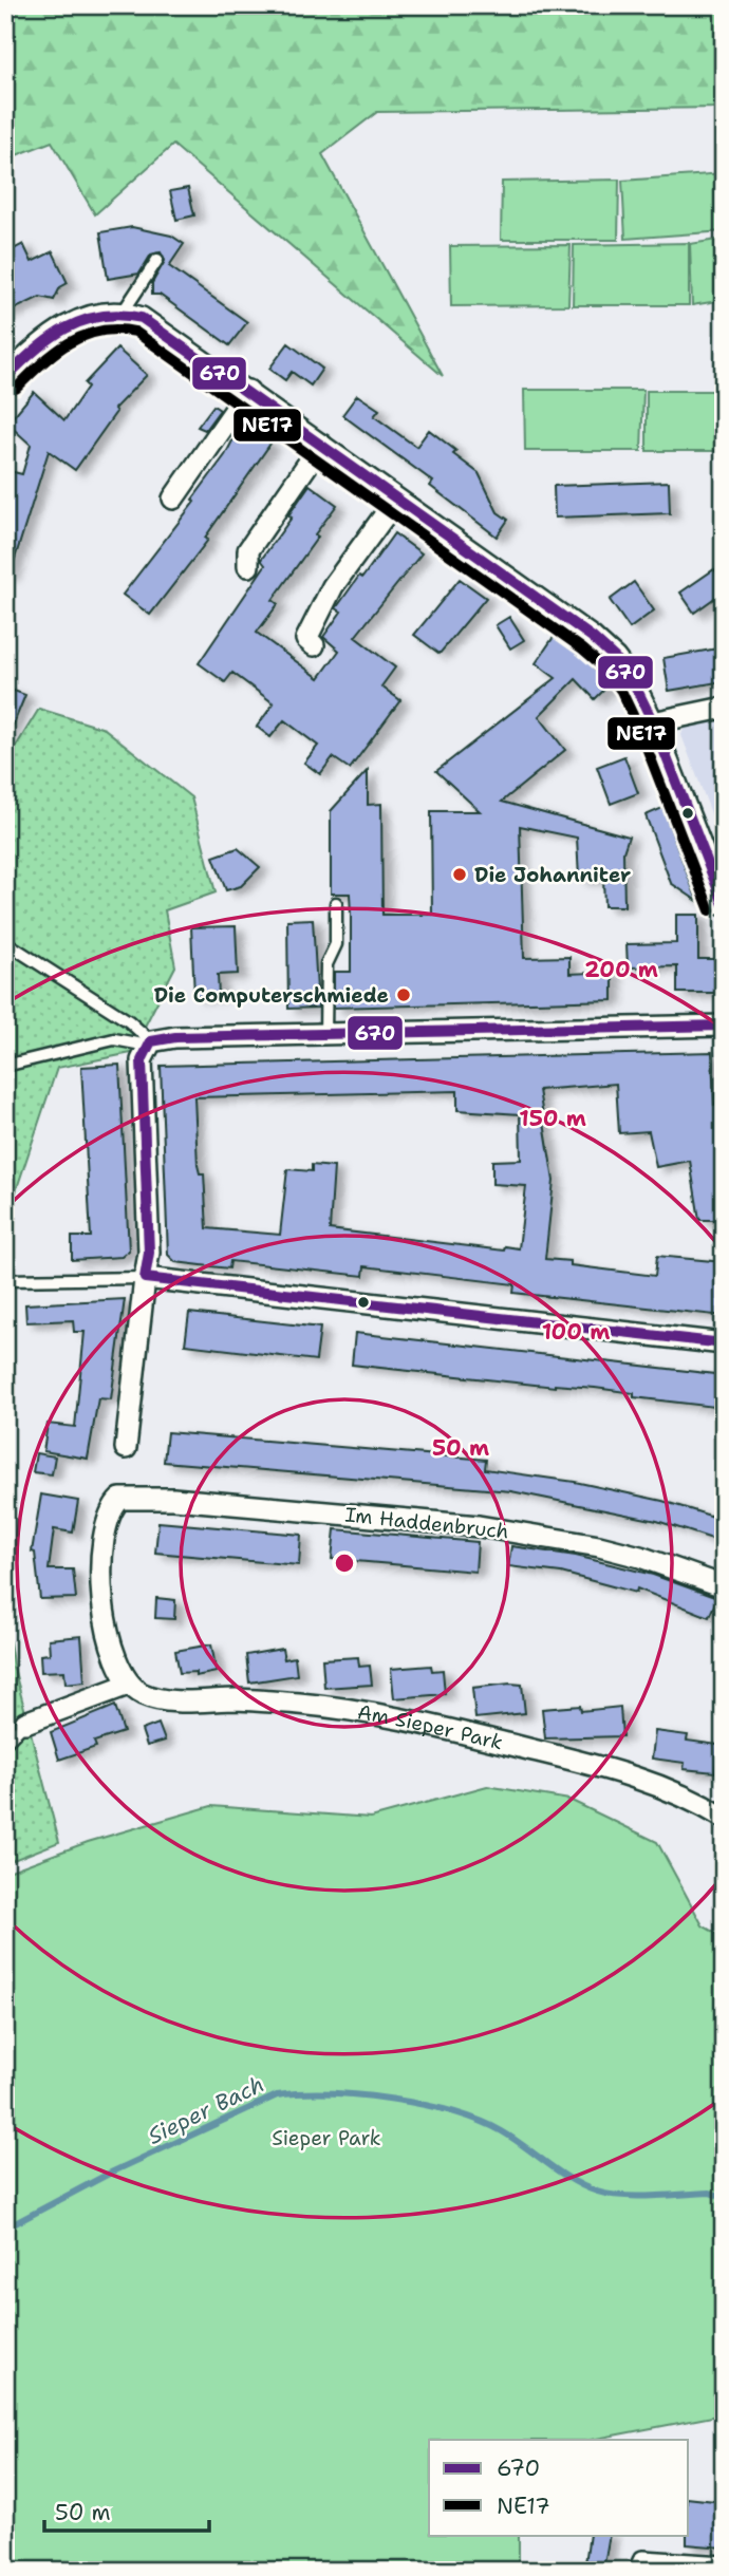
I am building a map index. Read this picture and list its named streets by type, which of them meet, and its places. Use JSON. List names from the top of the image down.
{
  "streets": {
    "street": ["Im Haddenbruch", "Am Sieper Park"]
  },
  "crossings": [
    ["Im Haddenbruch", "Am Sieper Park"]
  ],
  "water": ["Sieper Bach"],
  "parks": ["Sieper Park"],
  "places": ["Die Johanniter", "Die Computerschmiede"],
  "lines": ["transit line 670", "transit line NE17"],
  "legend": ["670", "NE17"],
  "scale_bar": "50 m",
  "rings": [
    "200 m",
    "150 m",
    "100 m",
    "50 m"
  ]
}
